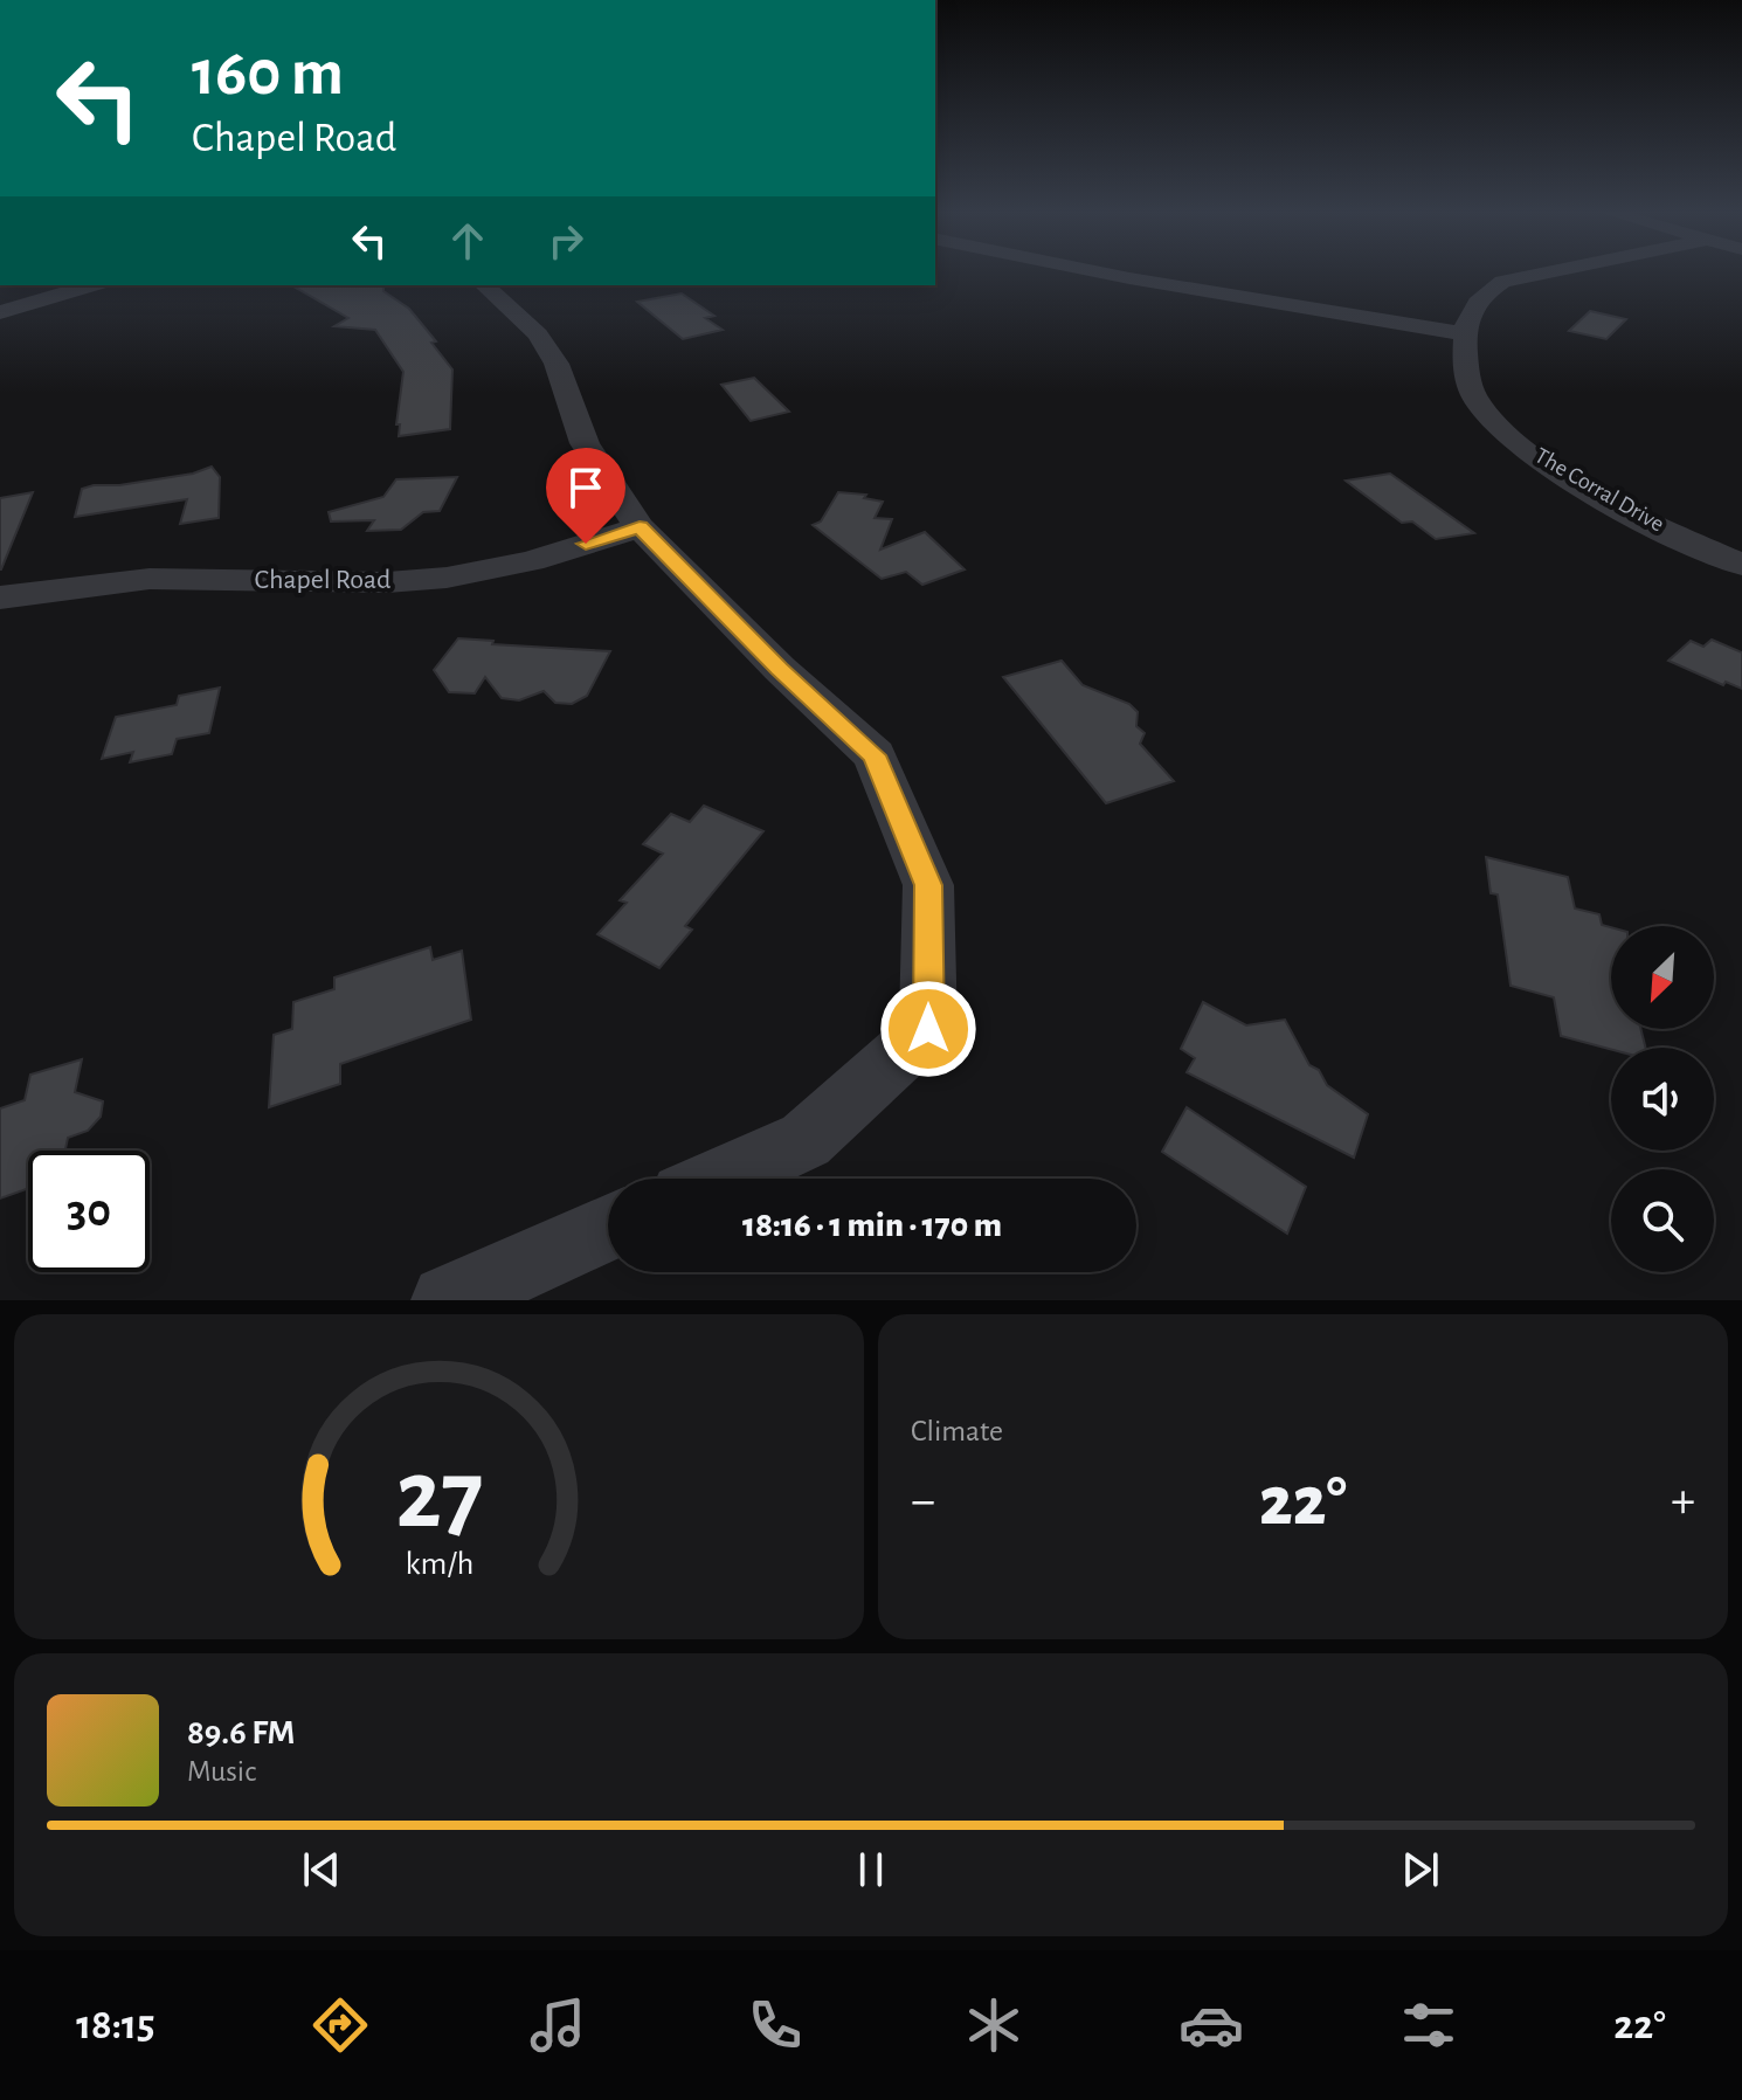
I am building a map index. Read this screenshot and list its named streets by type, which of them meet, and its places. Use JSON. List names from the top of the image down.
{
  "streets": {
    "street": ["The Corral Drive", "Chapel Road"]
  },
  "north": "bottom left",
  "page": {
    "turn": ["160 m", "Chapel Road"],
    "limit": "30",
    "trip": "18:16 · 1 min · 170 m",
    "tile": "Climate",
    "heat": ["−", "22°", "+"],
    "song": ["89.6 FM", "Music"],
    "tabs": ["18:15", "22°"],
    "gauge": ["27", "km/h"]
  }
}
